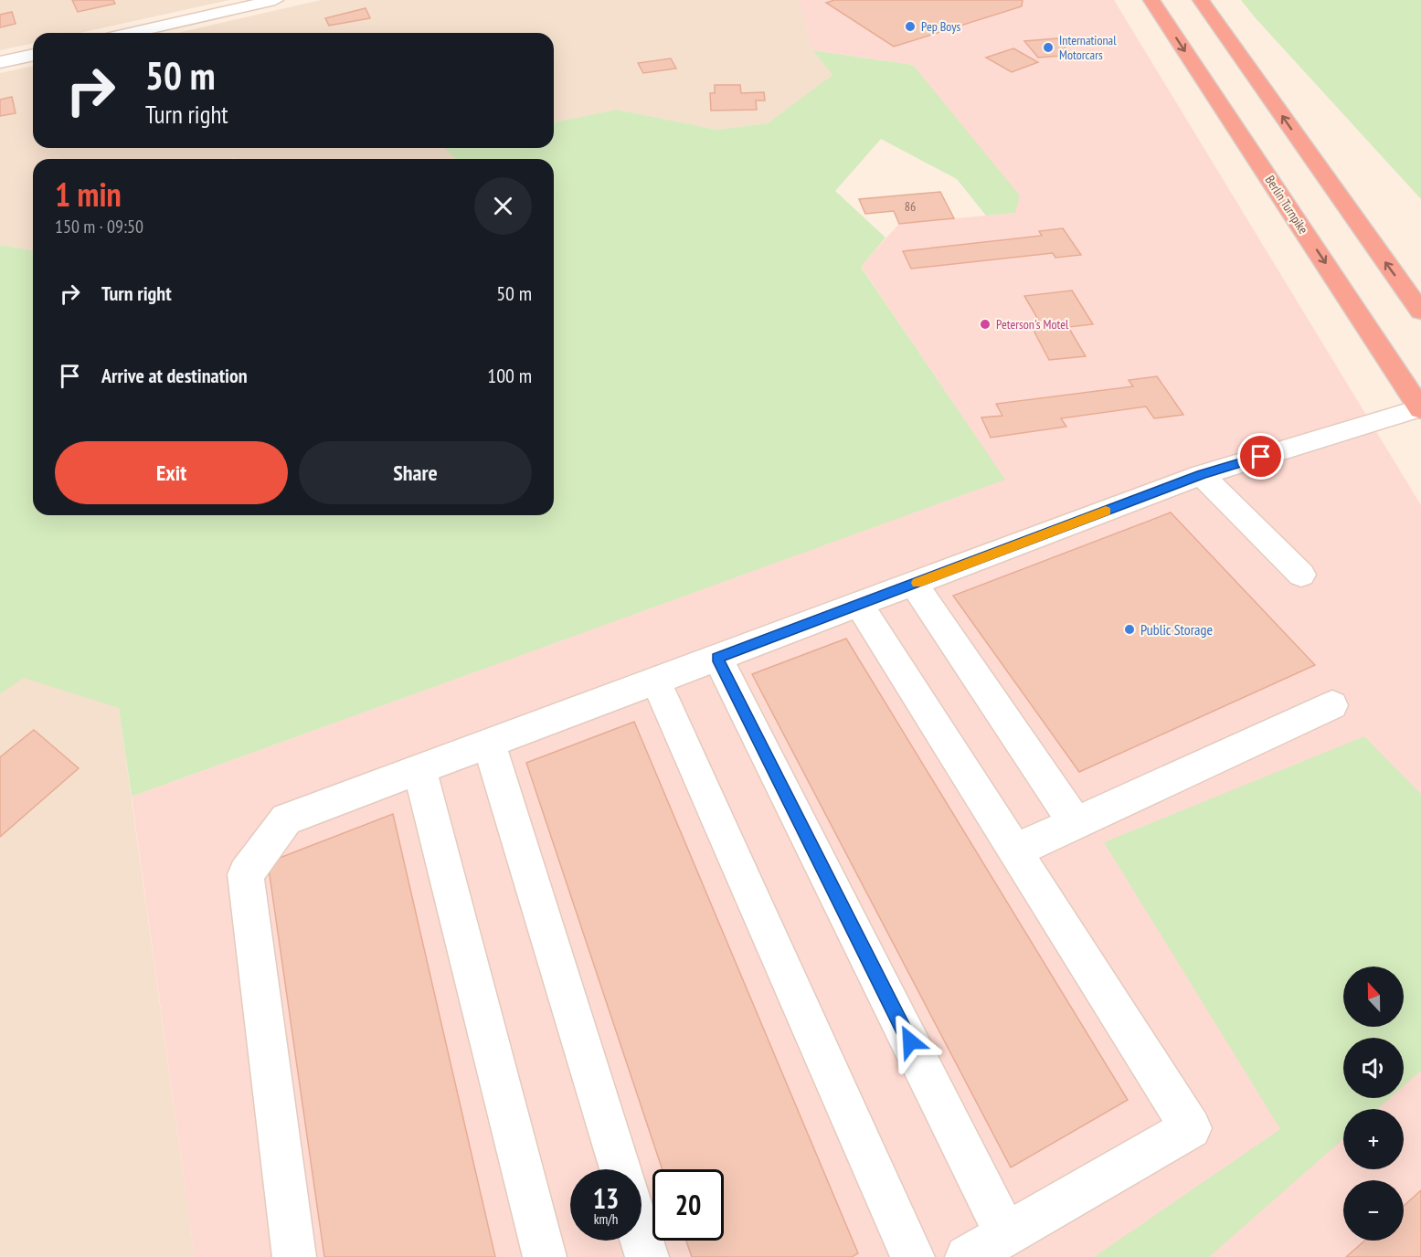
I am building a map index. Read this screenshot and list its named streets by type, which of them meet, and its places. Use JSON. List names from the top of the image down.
{
  "streets": {
    "highway": ["Berlin Turnpike"]
  },
  "places": [
    "Pep Boys",
    "International Motorcars",
    "Peterson's Motel",
    "Public Storage"
  ],
  "house_numbers": ["86"],
  "north": "top",
  "page": {
    "turn": ["50 m", "Turn right"],
    "heading": ["1 min", "150 m · 09:50"],
    "list": [
      {
        "name": "Turn right",
        "value": "50 m"
      },
      {
        "name": "Arrive at destination",
        "value": "100 m"
      }
    ],
    "buttons": ["Exit", "Share"],
    "map_buttons": ["+", "−"],
    "speed": "13 km/h",
    "limit": "20"
  }
}
